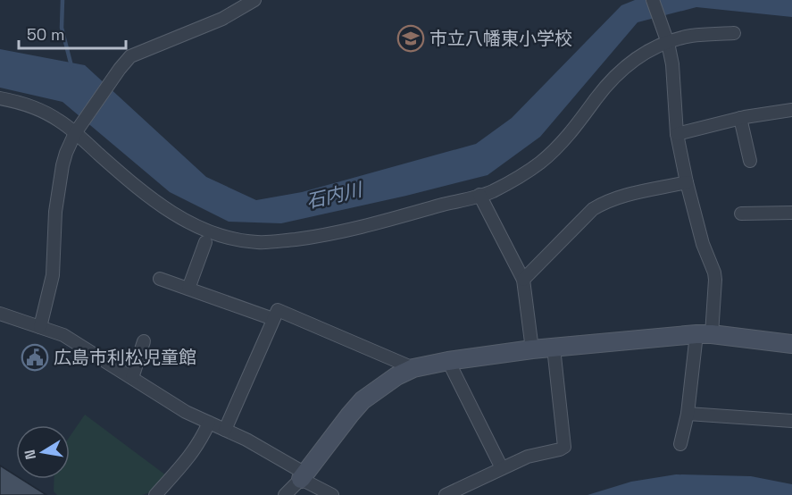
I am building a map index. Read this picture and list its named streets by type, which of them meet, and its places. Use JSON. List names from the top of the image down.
{
  "water": ["石内川"],
  "places": {
    "school or university": ["市立八幡東小学校"],
    "public building": ["広島市利松児童館"]
  },
  "scale_bar": "50 m",
  "north": "left"
}
